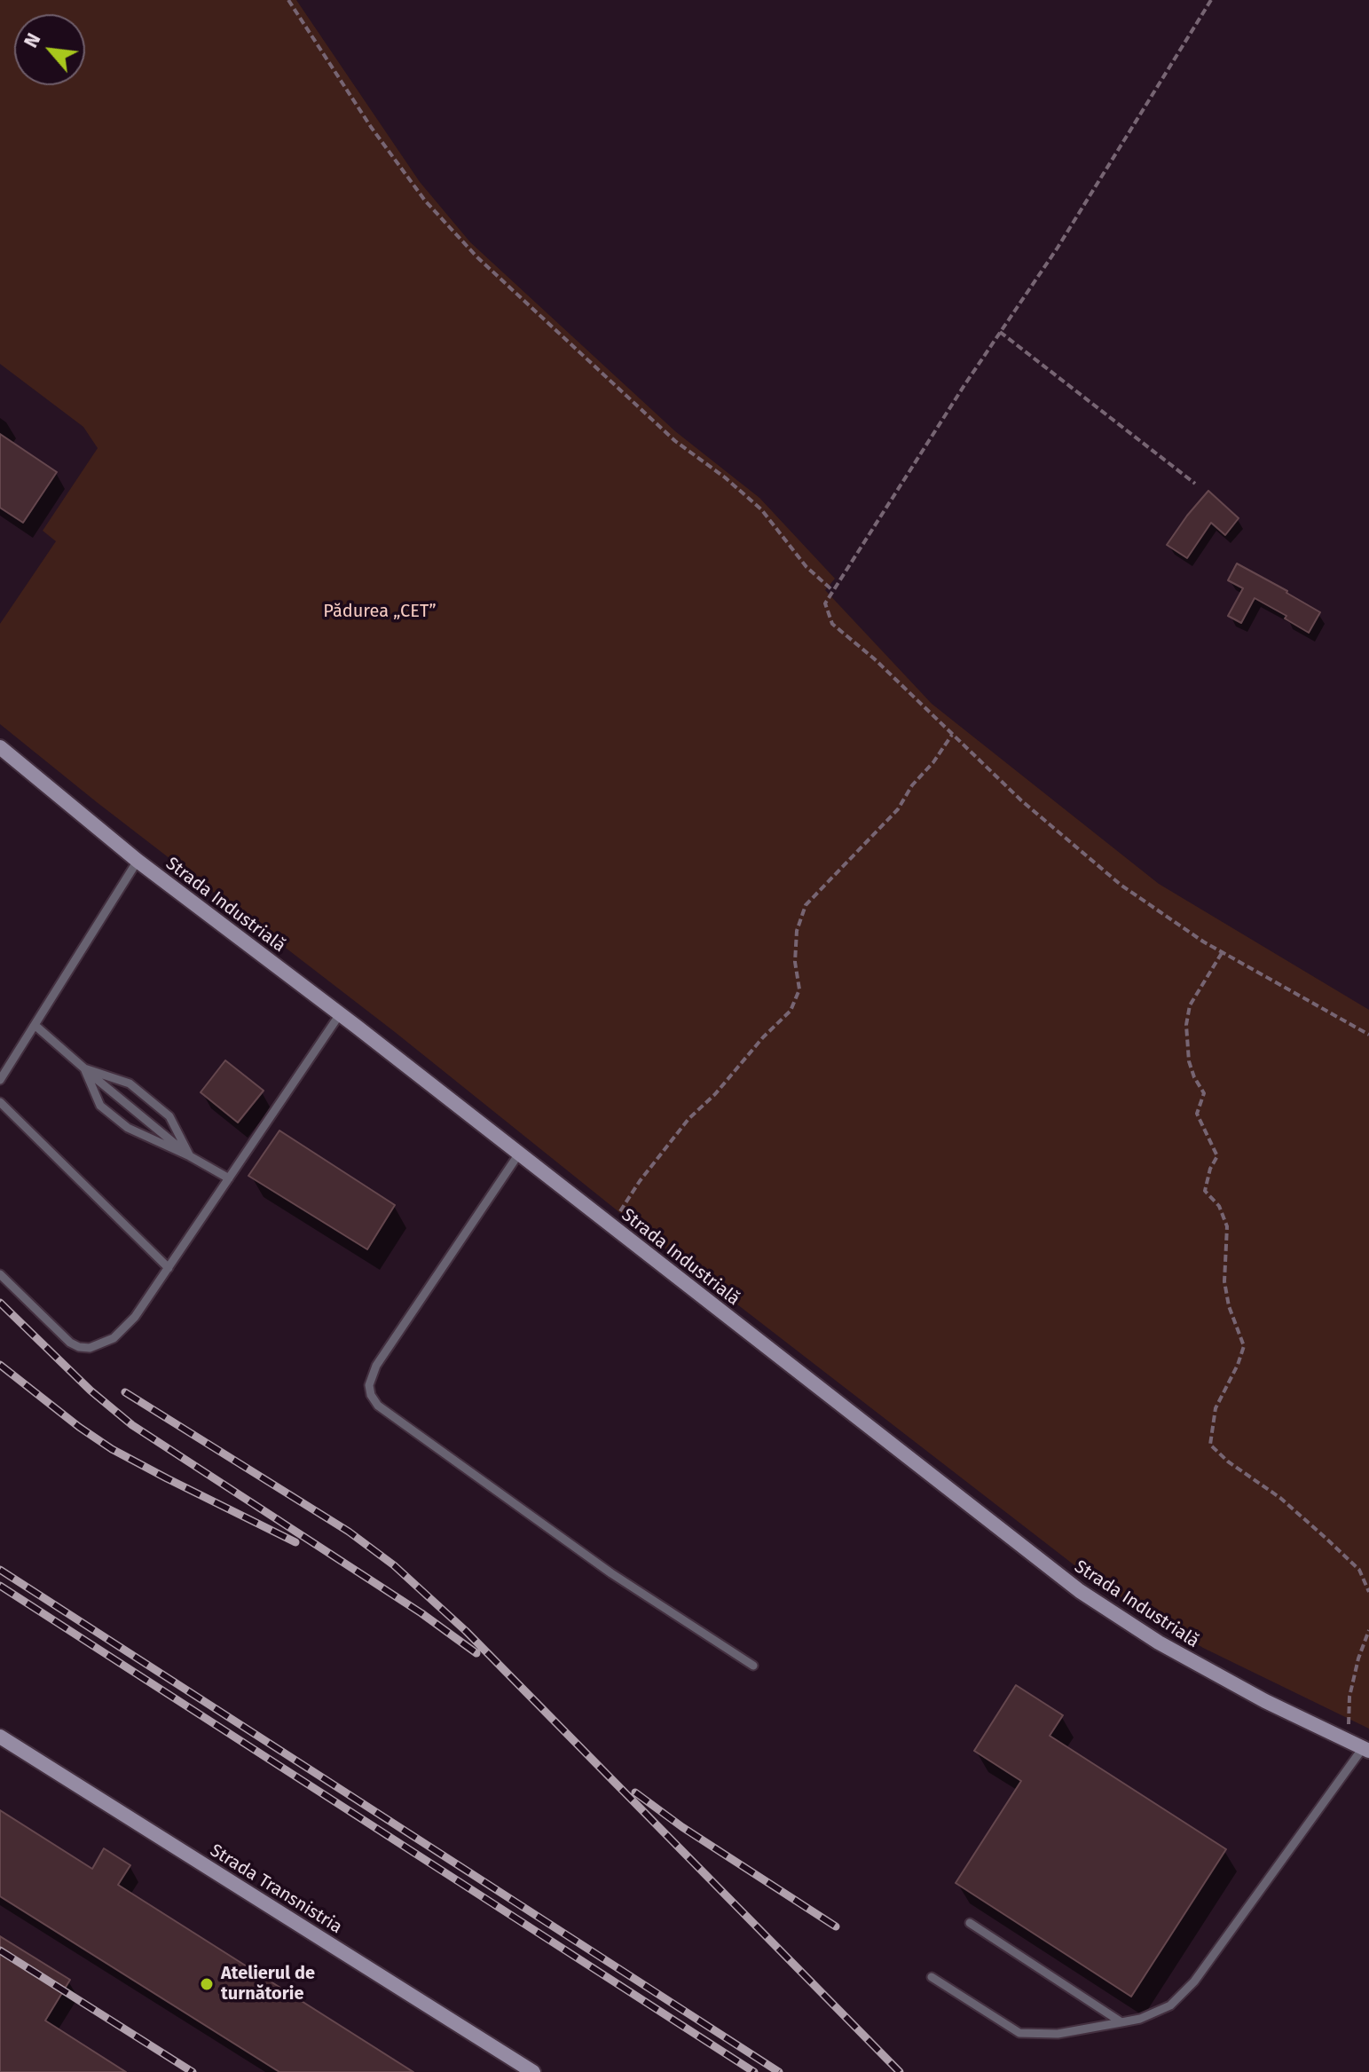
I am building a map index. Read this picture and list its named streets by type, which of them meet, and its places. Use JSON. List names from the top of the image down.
{
  "streets": {
    "street": ["Strada Industrială", "Strada Transnistria"]
  },
  "parks": ["Pădurea „CET”"],
  "places": ["Atelierul de turnătorie"],
  "north": "top left"
}
